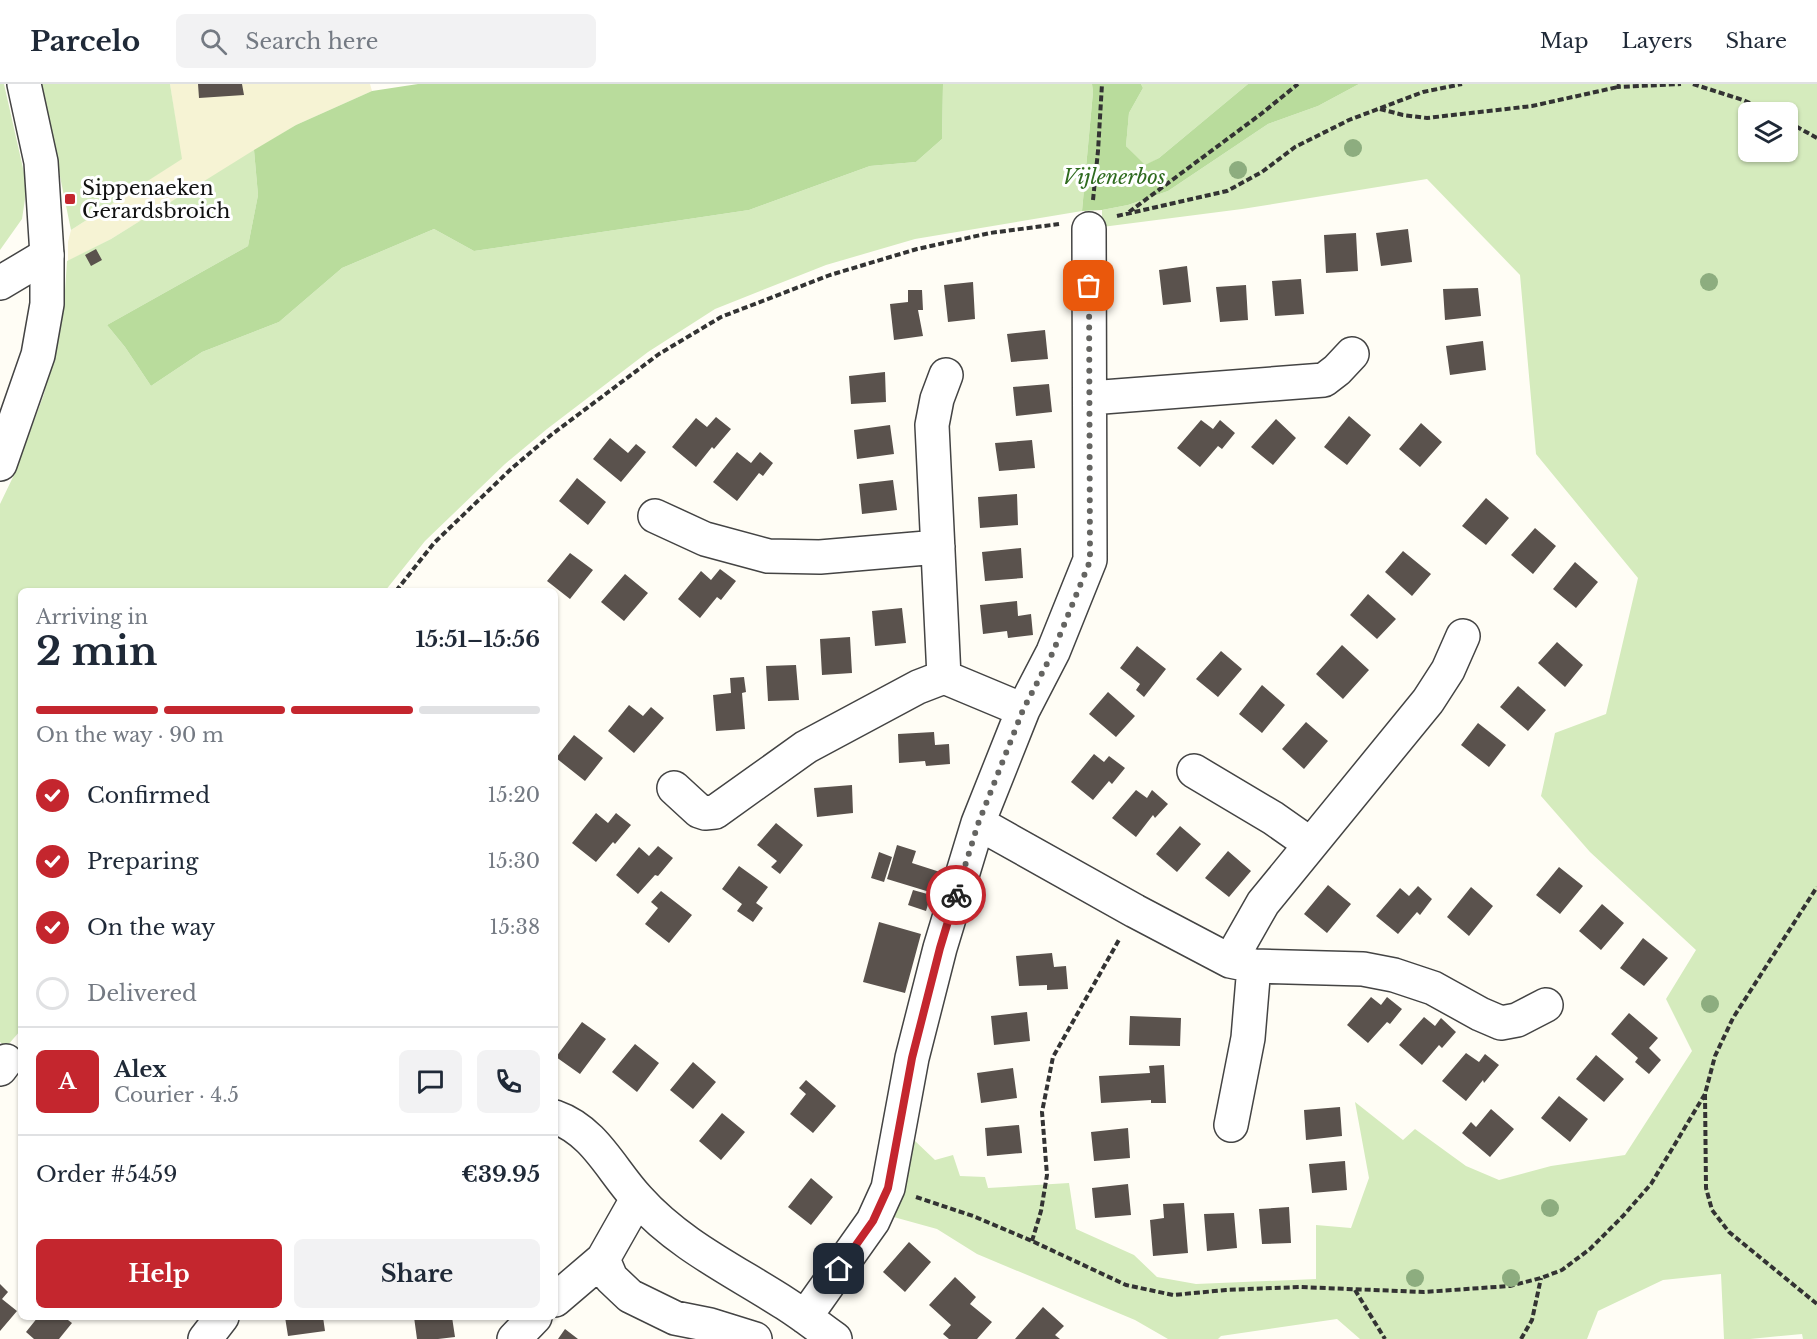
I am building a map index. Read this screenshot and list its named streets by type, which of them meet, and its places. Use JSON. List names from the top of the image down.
{
  "parks": ["Vijlenerbos"],
  "places": {
    "transit": ["Sippenaeken Gerardsbroich"]
  },
  "page": {
    "header": "Parcelo",
    "search": "Search here",
    "nav": ["Map", "Layers", "Share"],
    "heading": ["2 min", "Arriving in", "15:51–15:56"],
    "panel": [
      "Alex",
      "Courier · 4.5",
      "Order #5459",
      "€39.95"
    ],
    "bar": "On the way · 90 m",
    "list": [
      ["Confirmed", "15:20"],
      ["Preparing", "15:30"],
      ["On the way", "15:38"],
      "Delivered"
    ],
    "round": "A",
    "buttons": ["Help", "Share"]
  }
}
